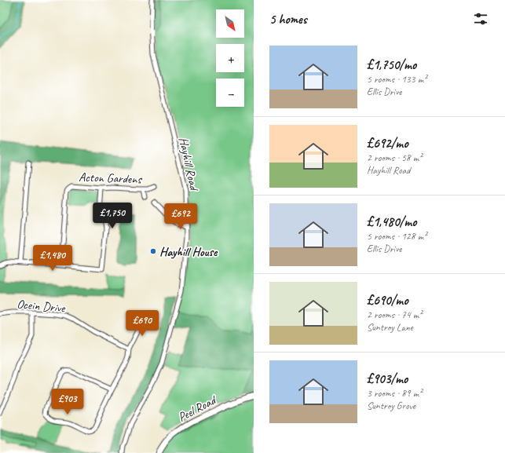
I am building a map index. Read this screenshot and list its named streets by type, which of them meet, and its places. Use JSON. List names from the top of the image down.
{
  "streets": {
    "street": [
      "Hayhill Road",
      "Acton Gardens",
      "Ocein Drive",
      "Peel Road"
    ]
  },
  "places": ["Hayhill House"],
  "north": "bottom right",
  "page": {
    "heading": "5 homes",
    "map_buttons": ["+", "−"],
    "list": [
      {
        "name": "£1,750/mo",
        "note": "5 rooms · 133 m² · Ellis Drive"
      },
      {
        "name": "£692/mo",
        "note": "2 rooms · 58 m² · Hayhill Road"
      },
      {
        "name": "£1,480/mo",
        "note": "5 rooms · 128 m² · Ellis Drive"
      },
      {
        "name": "£690/mo",
        "note": "2 rooms · 74 m² · Suntroy Lane"
      },
      {
        "name": "£903/mo",
        "note": "3 rooms · 89 m² · Suntroy Grove"
      }
    ],
    "price": [
      "£1,750",
      "£692",
      "£1,480",
      "£690",
      "£903"
    ]
  }
}
